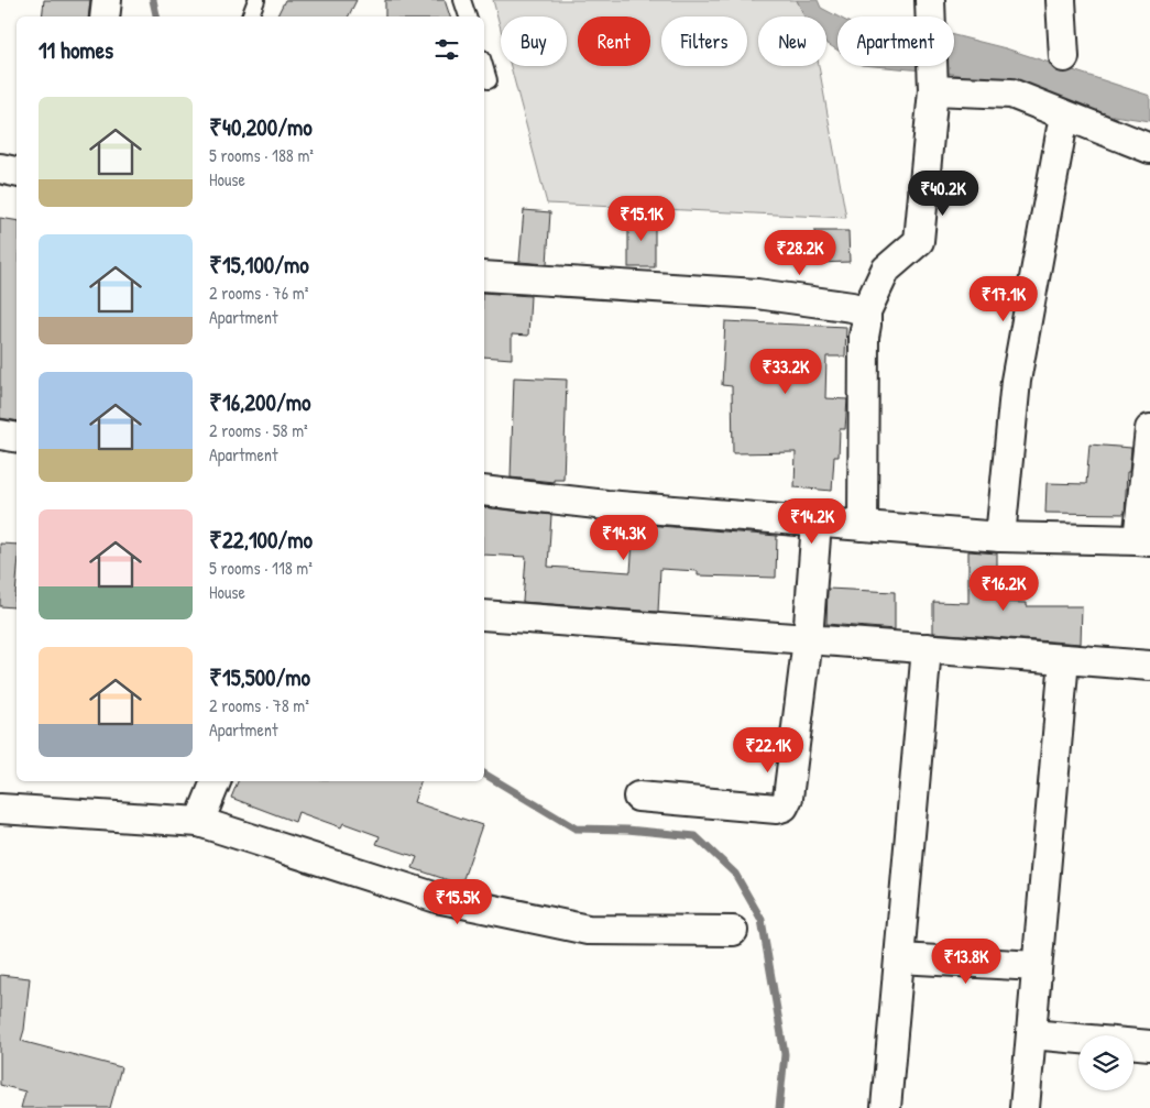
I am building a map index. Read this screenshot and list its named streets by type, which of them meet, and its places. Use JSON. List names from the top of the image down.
{
  "page": {
    "chip": [
      "Buy",
      "Rent",
      "Filters",
      "New",
      "Apartment"
    ],
    "heading": "11 homes",
    "list": [
      {
        "name": "₹40,200/mo",
        "note": "5 rooms · 188 m² · House"
      },
      {
        "name": "₹15,100/mo",
        "note": "2 rooms · 76 m² · Apartment"
      },
      {
        "name": "₹16,200/mo",
        "note": "2 rooms · 58 m² · Apartment"
      },
      {
        "name": "₹22,100/mo",
        "note": "5 rooms · 118 m² · House"
      },
      {
        "name": "₹15,500/mo",
        "note": "2 rooms · 78 m² · Apartment"
      }
    ],
    "price": [
      "₹40.2K",
      "₹15.1K",
      "₹28.2K",
      "₹17.1K",
      "₹33.2K",
      "₹14.2K",
      "₹14.3K",
      "₹16.2K",
      "₹22.1K",
      "₹15.5K",
      "₹13.8K"
    ]
  }
}
